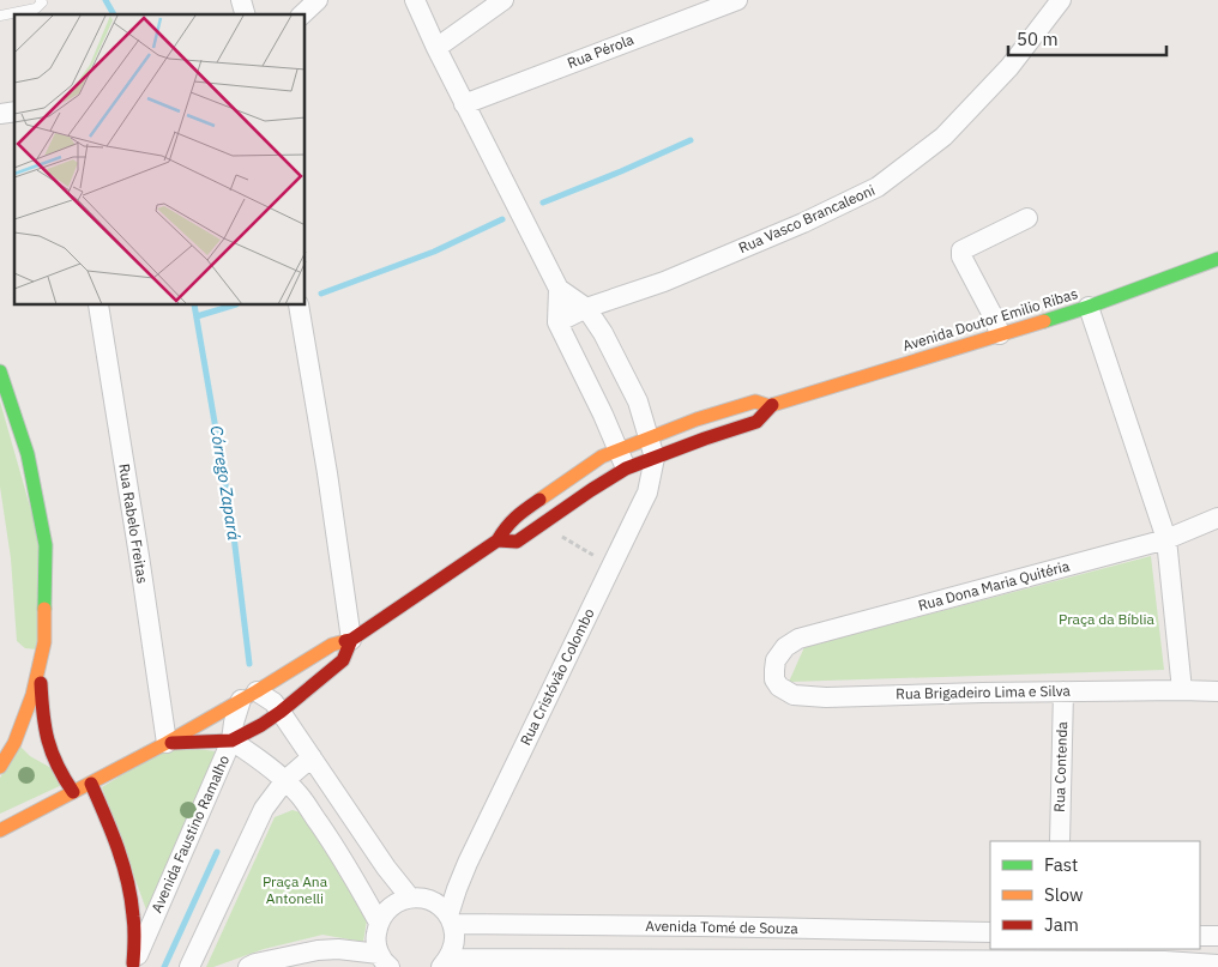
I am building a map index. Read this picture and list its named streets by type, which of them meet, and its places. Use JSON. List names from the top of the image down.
{
  "streets": {
    "main road": ["Avenida Doutor Emilio Ribas"],
    "street": [
      "Rua Pérola",
      "Rua Vasco Brancaleoni",
      "Rua Rabelo Freitas",
      "Rua Dona Maria Quitéria",
      "Rua Cristóvão Colombo",
      "Rua Brigadeiro Lima e Silva",
      "Rua Contenda",
      "Avenida Faustino Ramalho",
      "Avenida Tomé de Souza"
    ]
  },
  "crossings": [
    ["Avenida Doutor Emilio Ribas", "Rua Rabelo Freitas"],
    ["Avenida Doutor Emilio Ribas", "Rua Cristóvão Colombo"],
    ["Avenida Doutor Emilio Ribas", "Avenida Faustino Ramalho"],
    ["Rua Dona Maria Quitéria", "Rua Brigadeiro Lima e Silva"],
    ["Rua Cristóvão Colombo", "Avenida Tomé de Souza"],
    ["Rua Brigadeiro Lima e Silva", "Rua Contenda"]
  ],
  "water": ["Córrego Zapará"],
  "parks": ["Praça da Bíblia", "Praça Ana Antonelli"],
  "legend": ["Fast", "Slow", "Jam"],
  "scale_bar": "50 m"
}
